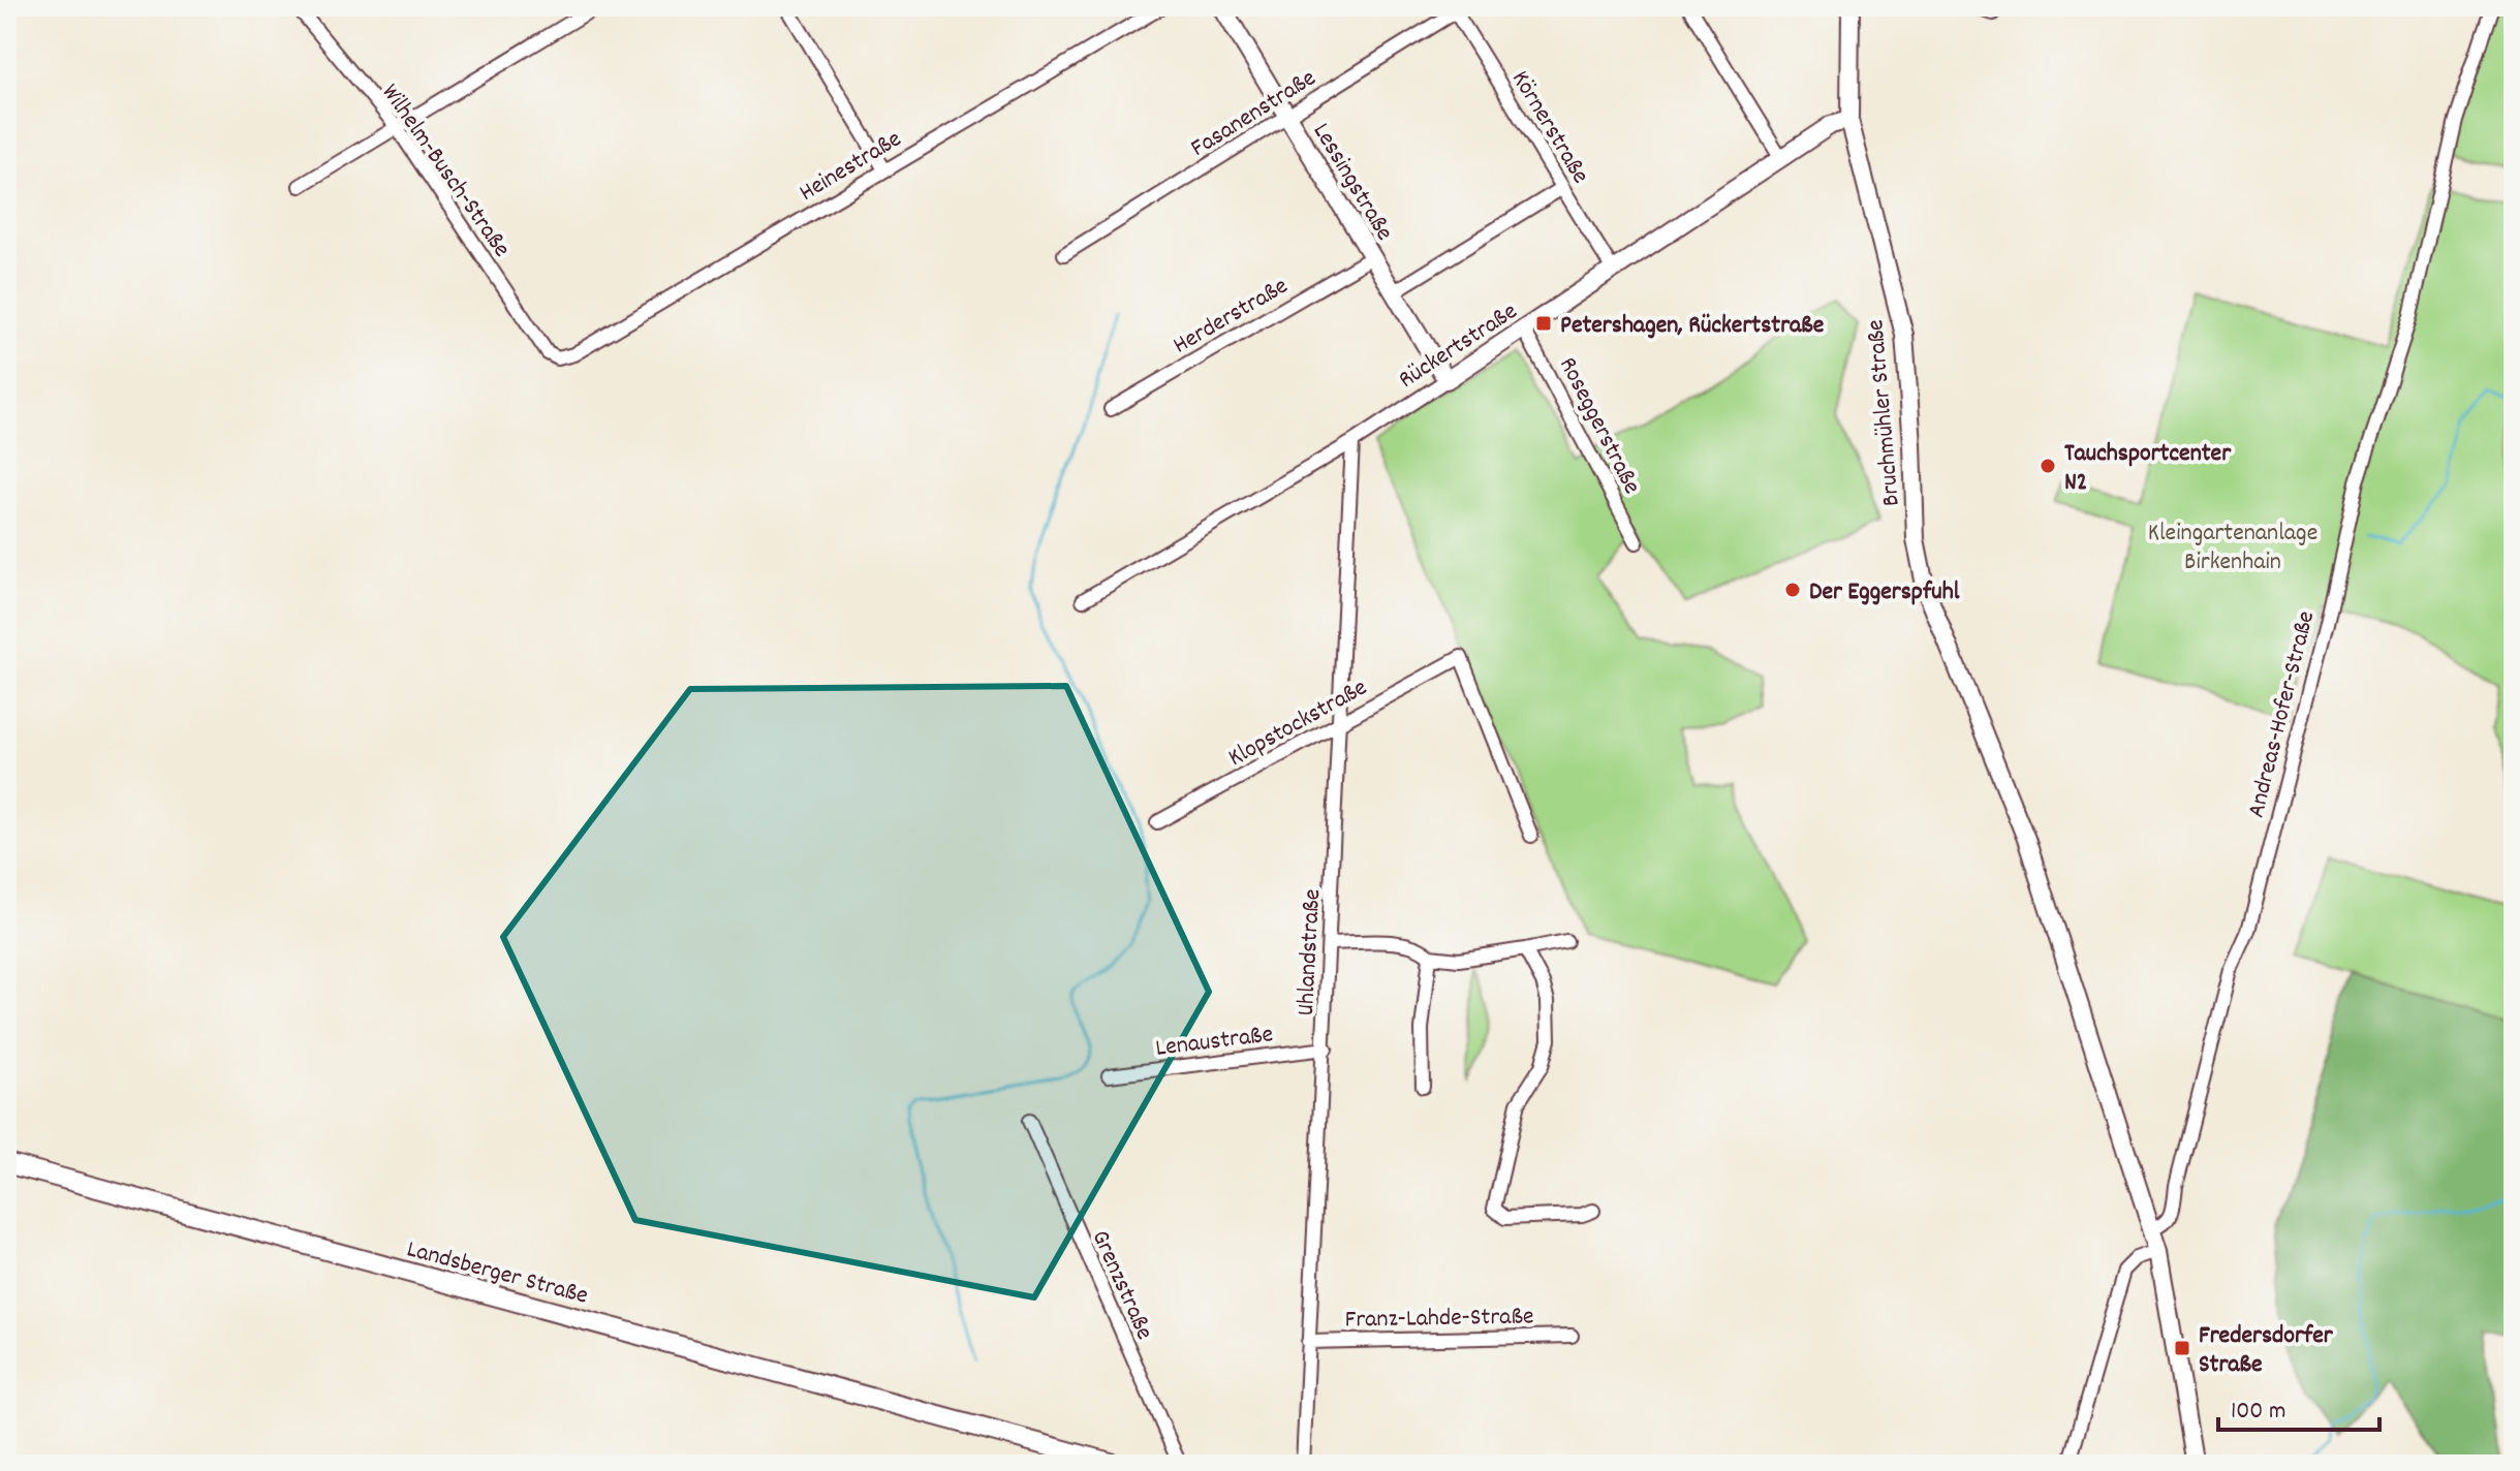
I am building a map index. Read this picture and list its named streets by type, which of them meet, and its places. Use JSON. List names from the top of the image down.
{
  "streets": {
    "main road": ["Landsberger Straße"],
    "street": [
      "Fasanenstraße",
      "Körnerstraße",
      "Heinestraße",
      "Wilhelm-Busch-Straße",
      "Lessingstraße",
      "Herderstraße",
      "Rückertstraße",
      "Bruchmühler Straße",
      "Roseggerstraße",
      "Andreas-Hofer-Straße",
      "Klopstockstraße",
      "Uhlandstraße",
      "Lenaustraße",
      "Grenzstraße",
      "Franz-Lahde-Straße"
    ]
  },
  "crossings": [
    ["Fasanenstraße", "Körnerstraße"],
    ["Fasanenstraße", "Lessingstraße"],
    ["Körnerstraße", "Rückertstraße"],
    ["Heinestraße", "Wilhelm-Busch-Straße"],
    ["Lessingstraße", "Herderstraße"],
    ["Lessingstraße", "Rückertstraße"],
    ["Rückertstraße", "Bruchmühler Straße"],
    ["Rückertstraße", "Roseggerstraße"],
    ["Rückertstraße", "Uhlandstraße"],
    ["Bruchmühler Straße", "Andreas-Hofer-Straße"],
    ["Klopstockstraße", "Uhlandstraße"],
    ["Uhlandstraße", "Lenaustraße"],
    ["Uhlandstraße", "Franz-Lahde-Straße"]
  ],
  "parks": ["Kleingartenanlage Birkenhain"],
  "places": {
    "transit": ["Petershagen, Rückertstraße", "Fredersdorfer Straße"],
    "other": ["Tauchsportcenter N2", "Der Eggerspfuhl"]
  },
  "scale_bar": "100 m"
}
